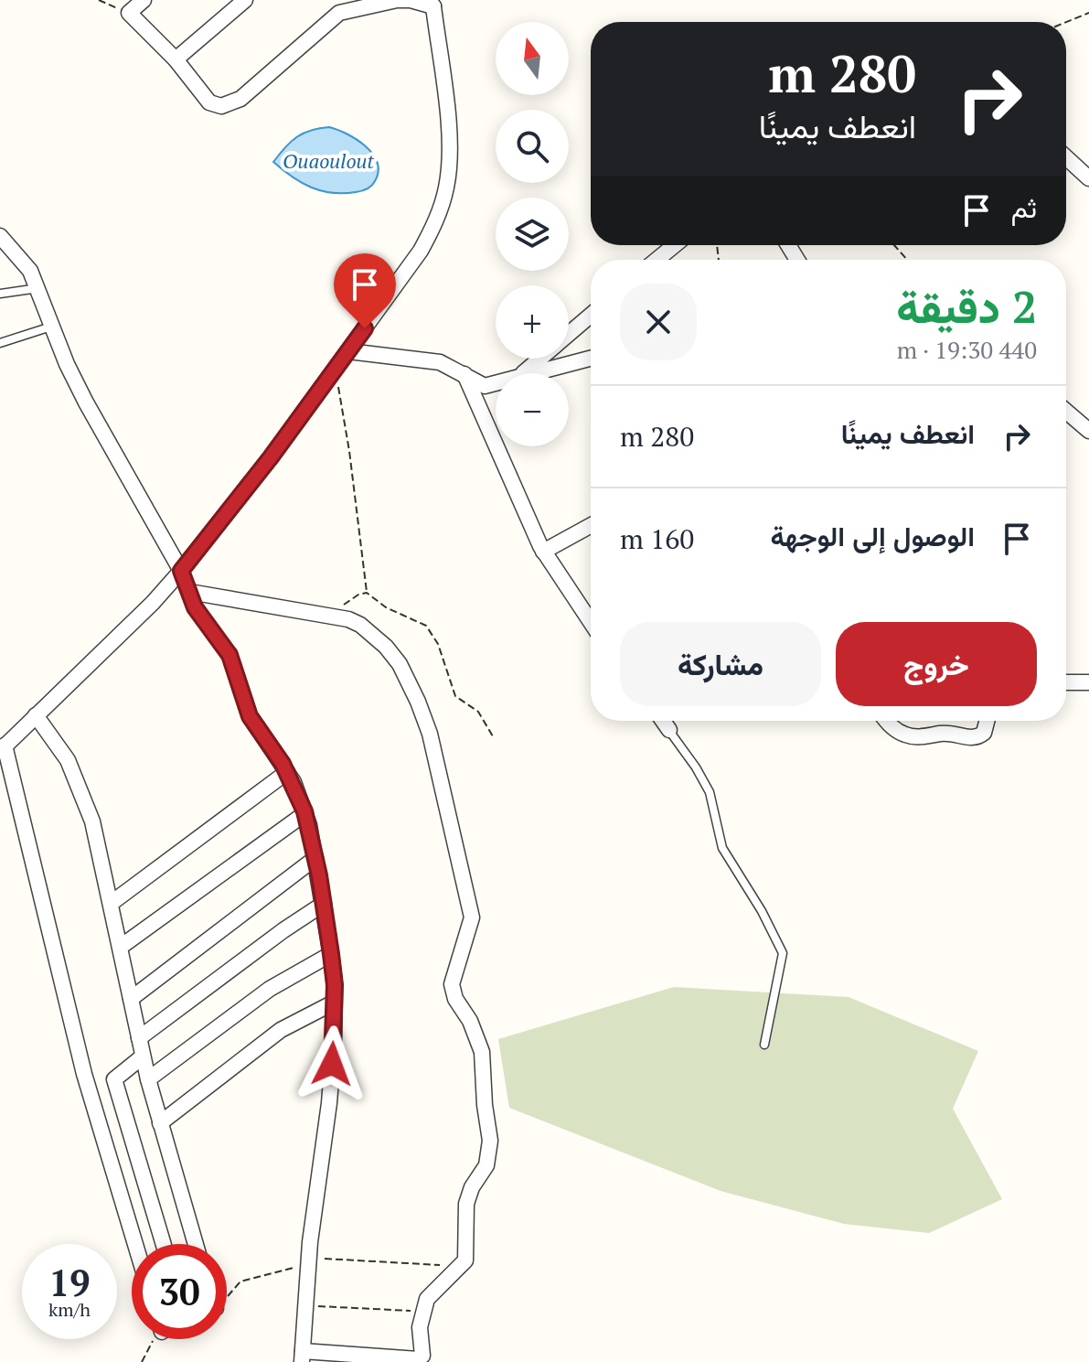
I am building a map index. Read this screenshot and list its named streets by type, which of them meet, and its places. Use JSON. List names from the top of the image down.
{
  "water": ["Ouaoulout"],
  "north": "top",
  "page": {
    "map_buttons": ["+", "−"],
    "turn": ["280 m", "انعطف يمينًا"],
    "then": "ثم",
    "heading": ["2 دقيقة", "440 m · 19:30"],
    "list": [
      {
        "name": "انعطف يمينًا",
        "value": "280 m"
      },
      {
        "name": "الوصول إلى الوجهة",
        "value": "160 m"
      }
    ],
    "buttons": ["خروج", "مشاركة"],
    "speed": "19 km/h",
    "limit": "30"
  }
}
